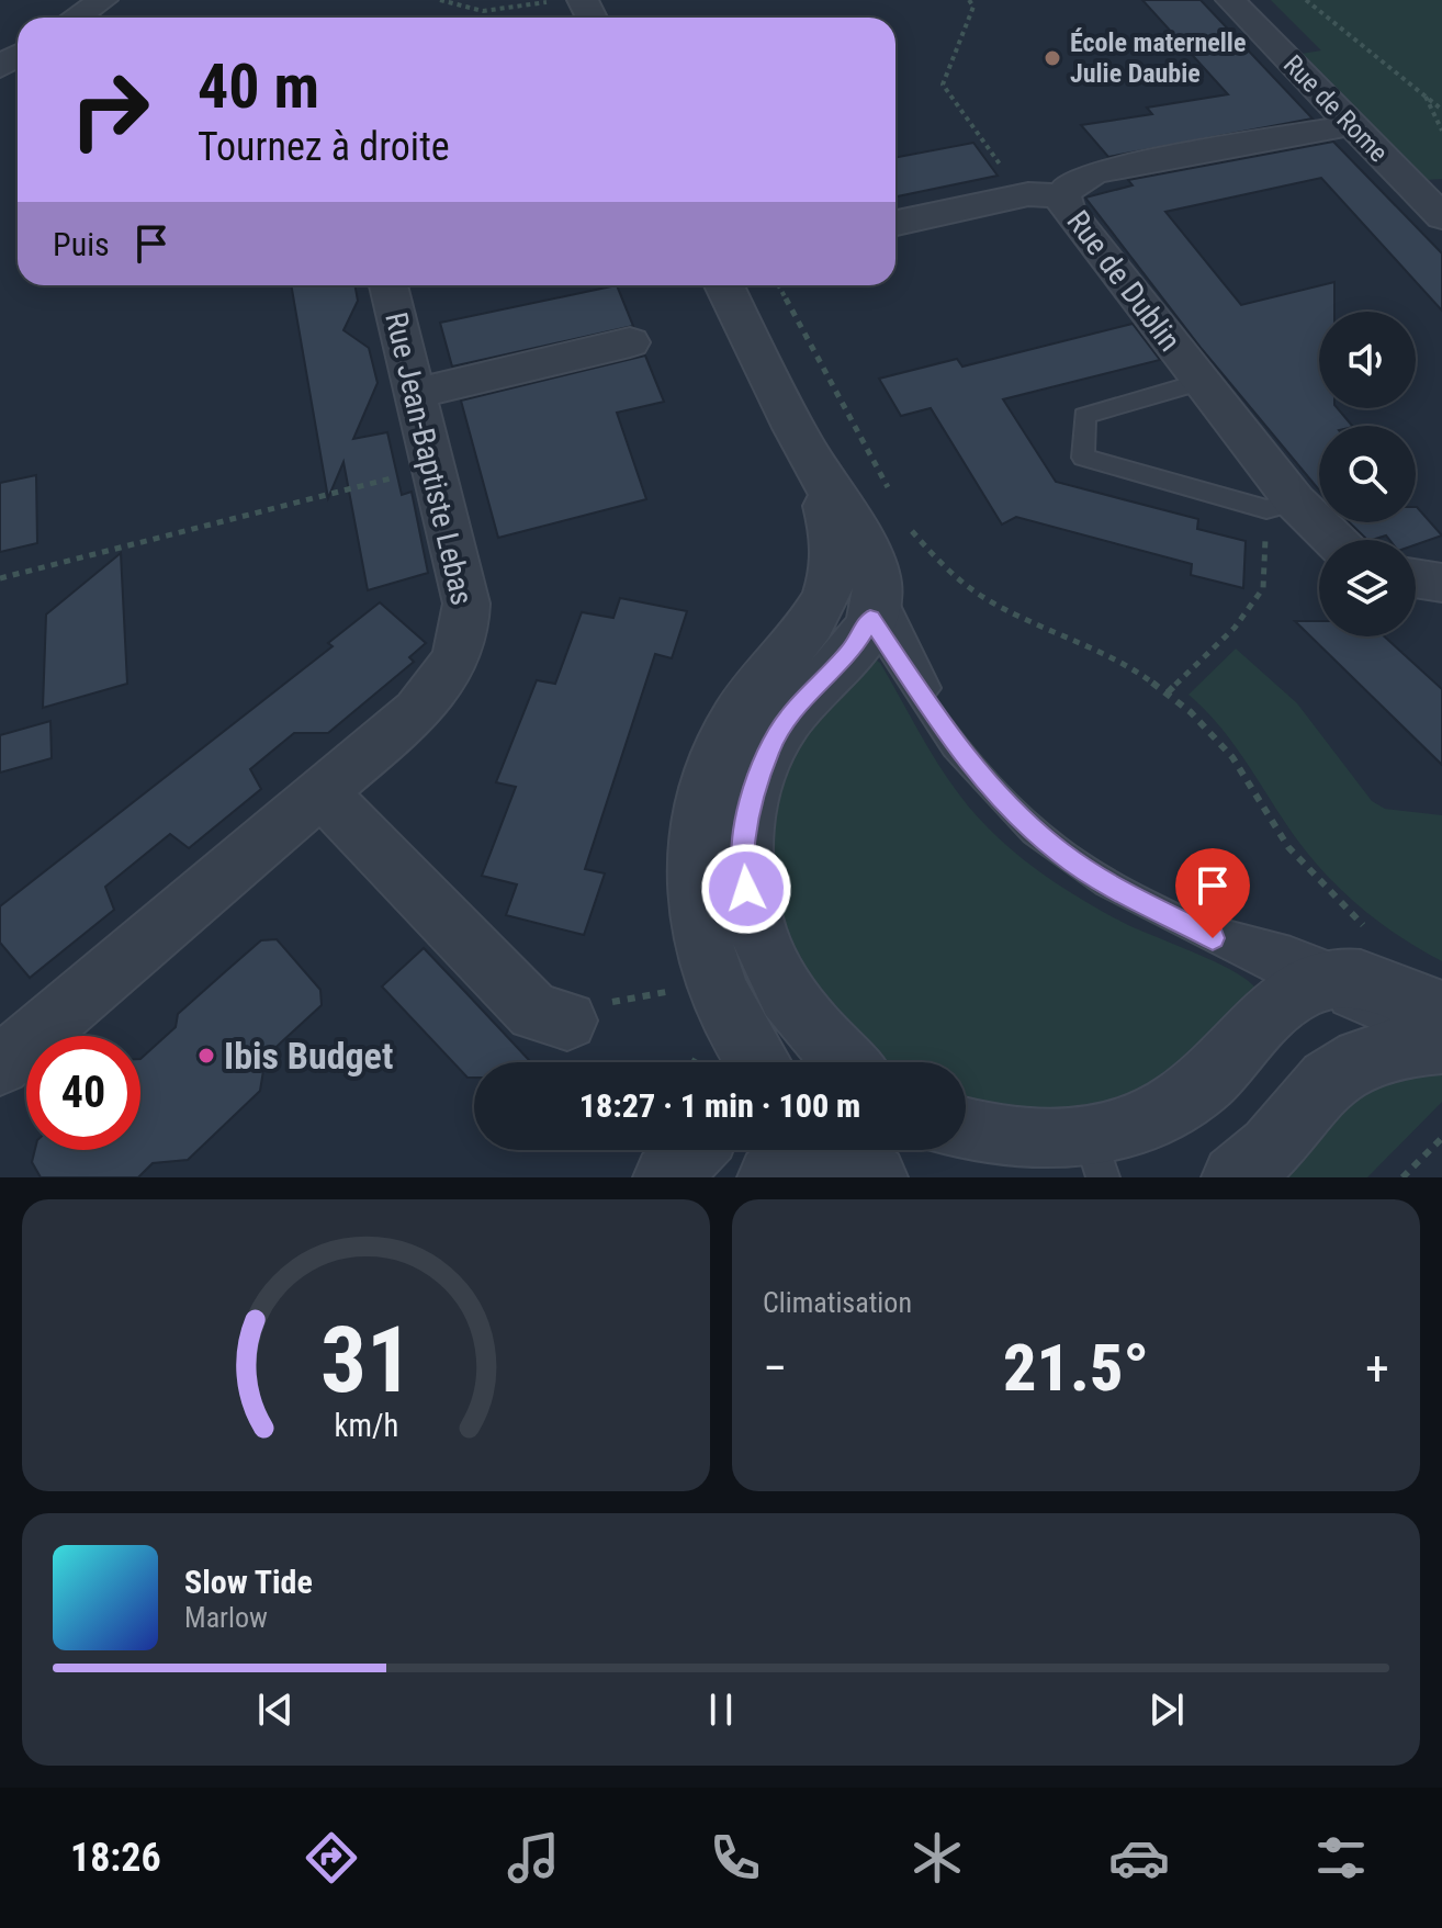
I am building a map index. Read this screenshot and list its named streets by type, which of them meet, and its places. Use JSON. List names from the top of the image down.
{
  "streets": {
    "street": ["Rue de Rome", "Rue de Dublin", "Rue Jean-Baptiste Lebas"]
  },
  "crossings": [
    ["Rue de Rome", "Rue de Dublin"]
  ],
  "places": ["École maternelle Julie Daubie", "Ibis Budget"],
  "page": {
    "turn": ["40 m", "Tournez à droite"],
    "then": "Puis",
    "limit": "40",
    "trip": "18:27 · 1 min · 100 m",
    "tile": "Climatisation",
    "heat": ["−", "21.5°", "+"],
    "song": ["Slow Tide", "Marlow"],
    "tabs": "18:26",
    "gauge": ["31", "km/h"]
  }
}
